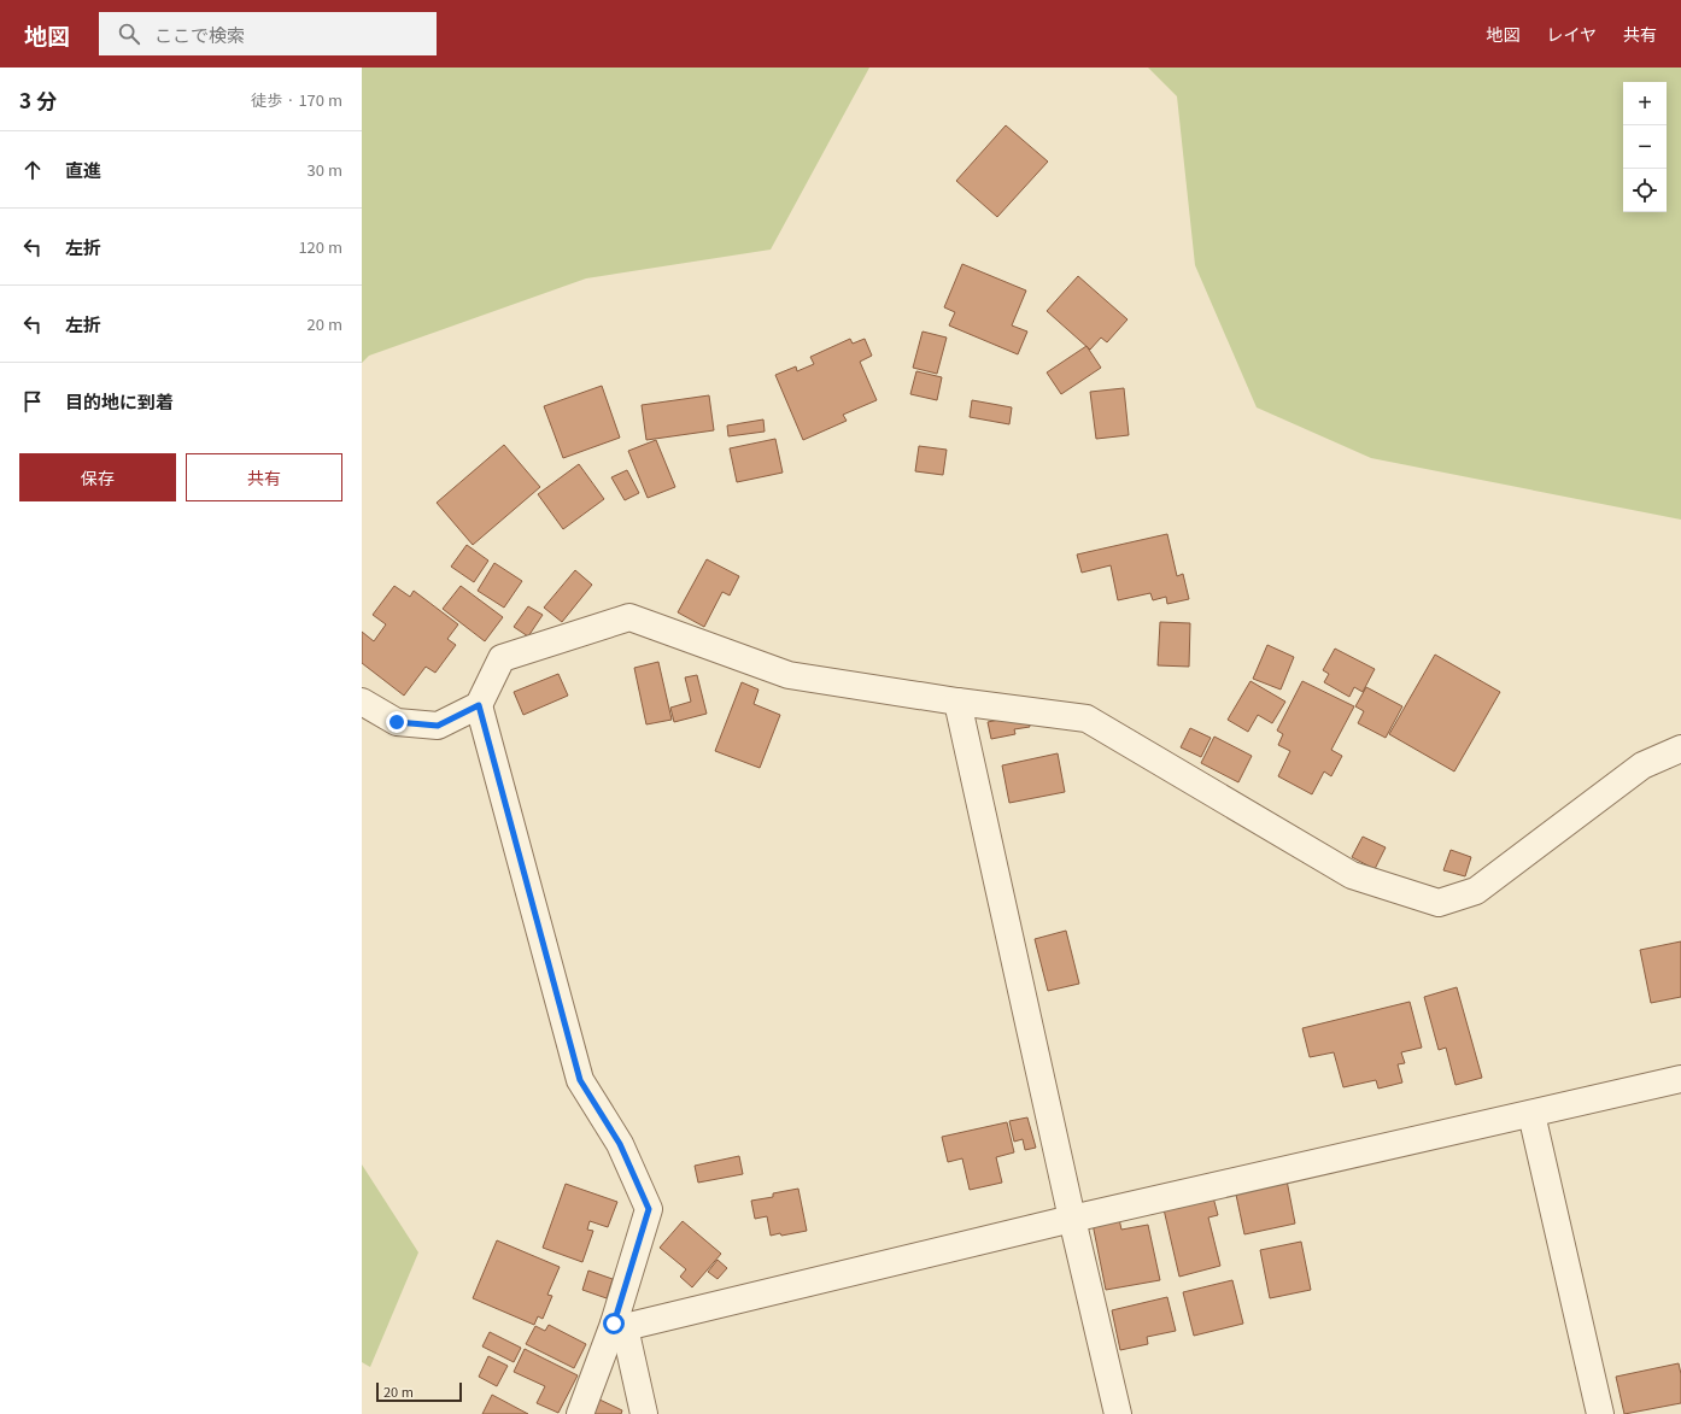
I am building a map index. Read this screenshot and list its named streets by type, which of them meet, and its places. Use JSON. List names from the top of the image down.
{
  "scale_bar": "20 m",
  "page": {
    "header": "地図",
    "search": "ここで検索",
    "nav": ["地図", "レイヤ", "共有"],
    "heading": ["3 分", "徒歩 · 170 m"],
    "map_buttons": ["+", "−"],
    "list": [
      ["直進", "30 m"],
      ["左折", "120 m"],
      ["左折", "20 m"],
      "目的地に到着"
    ],
    "buttons": ["保存", "共有"],
    "scale": "20 m"
  }
}
